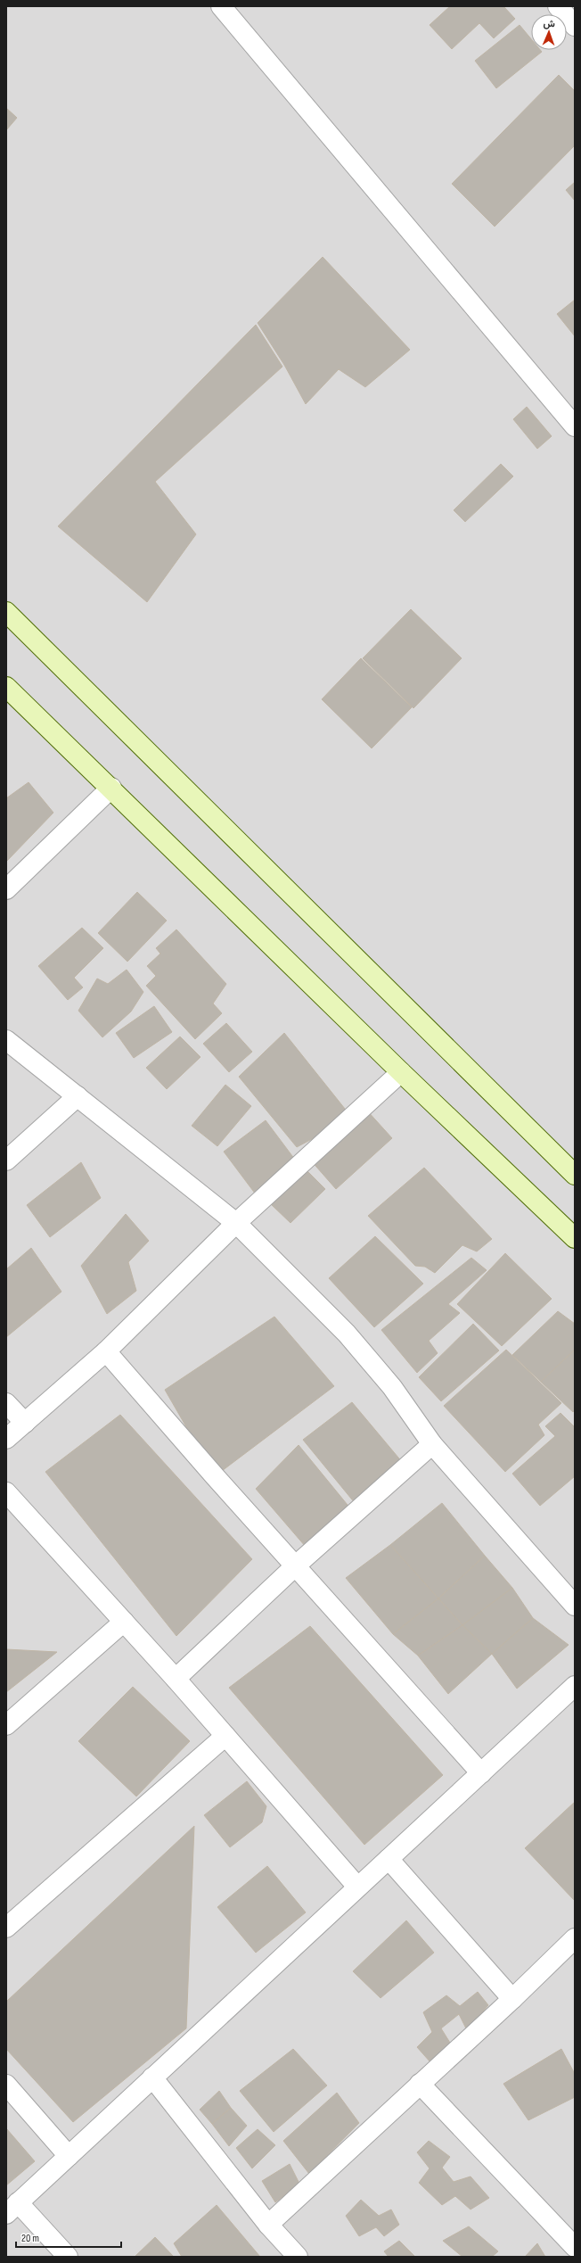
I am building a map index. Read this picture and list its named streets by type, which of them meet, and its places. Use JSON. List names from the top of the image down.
{
  "scale_bar": "20 m",
  "north": "top"
}
